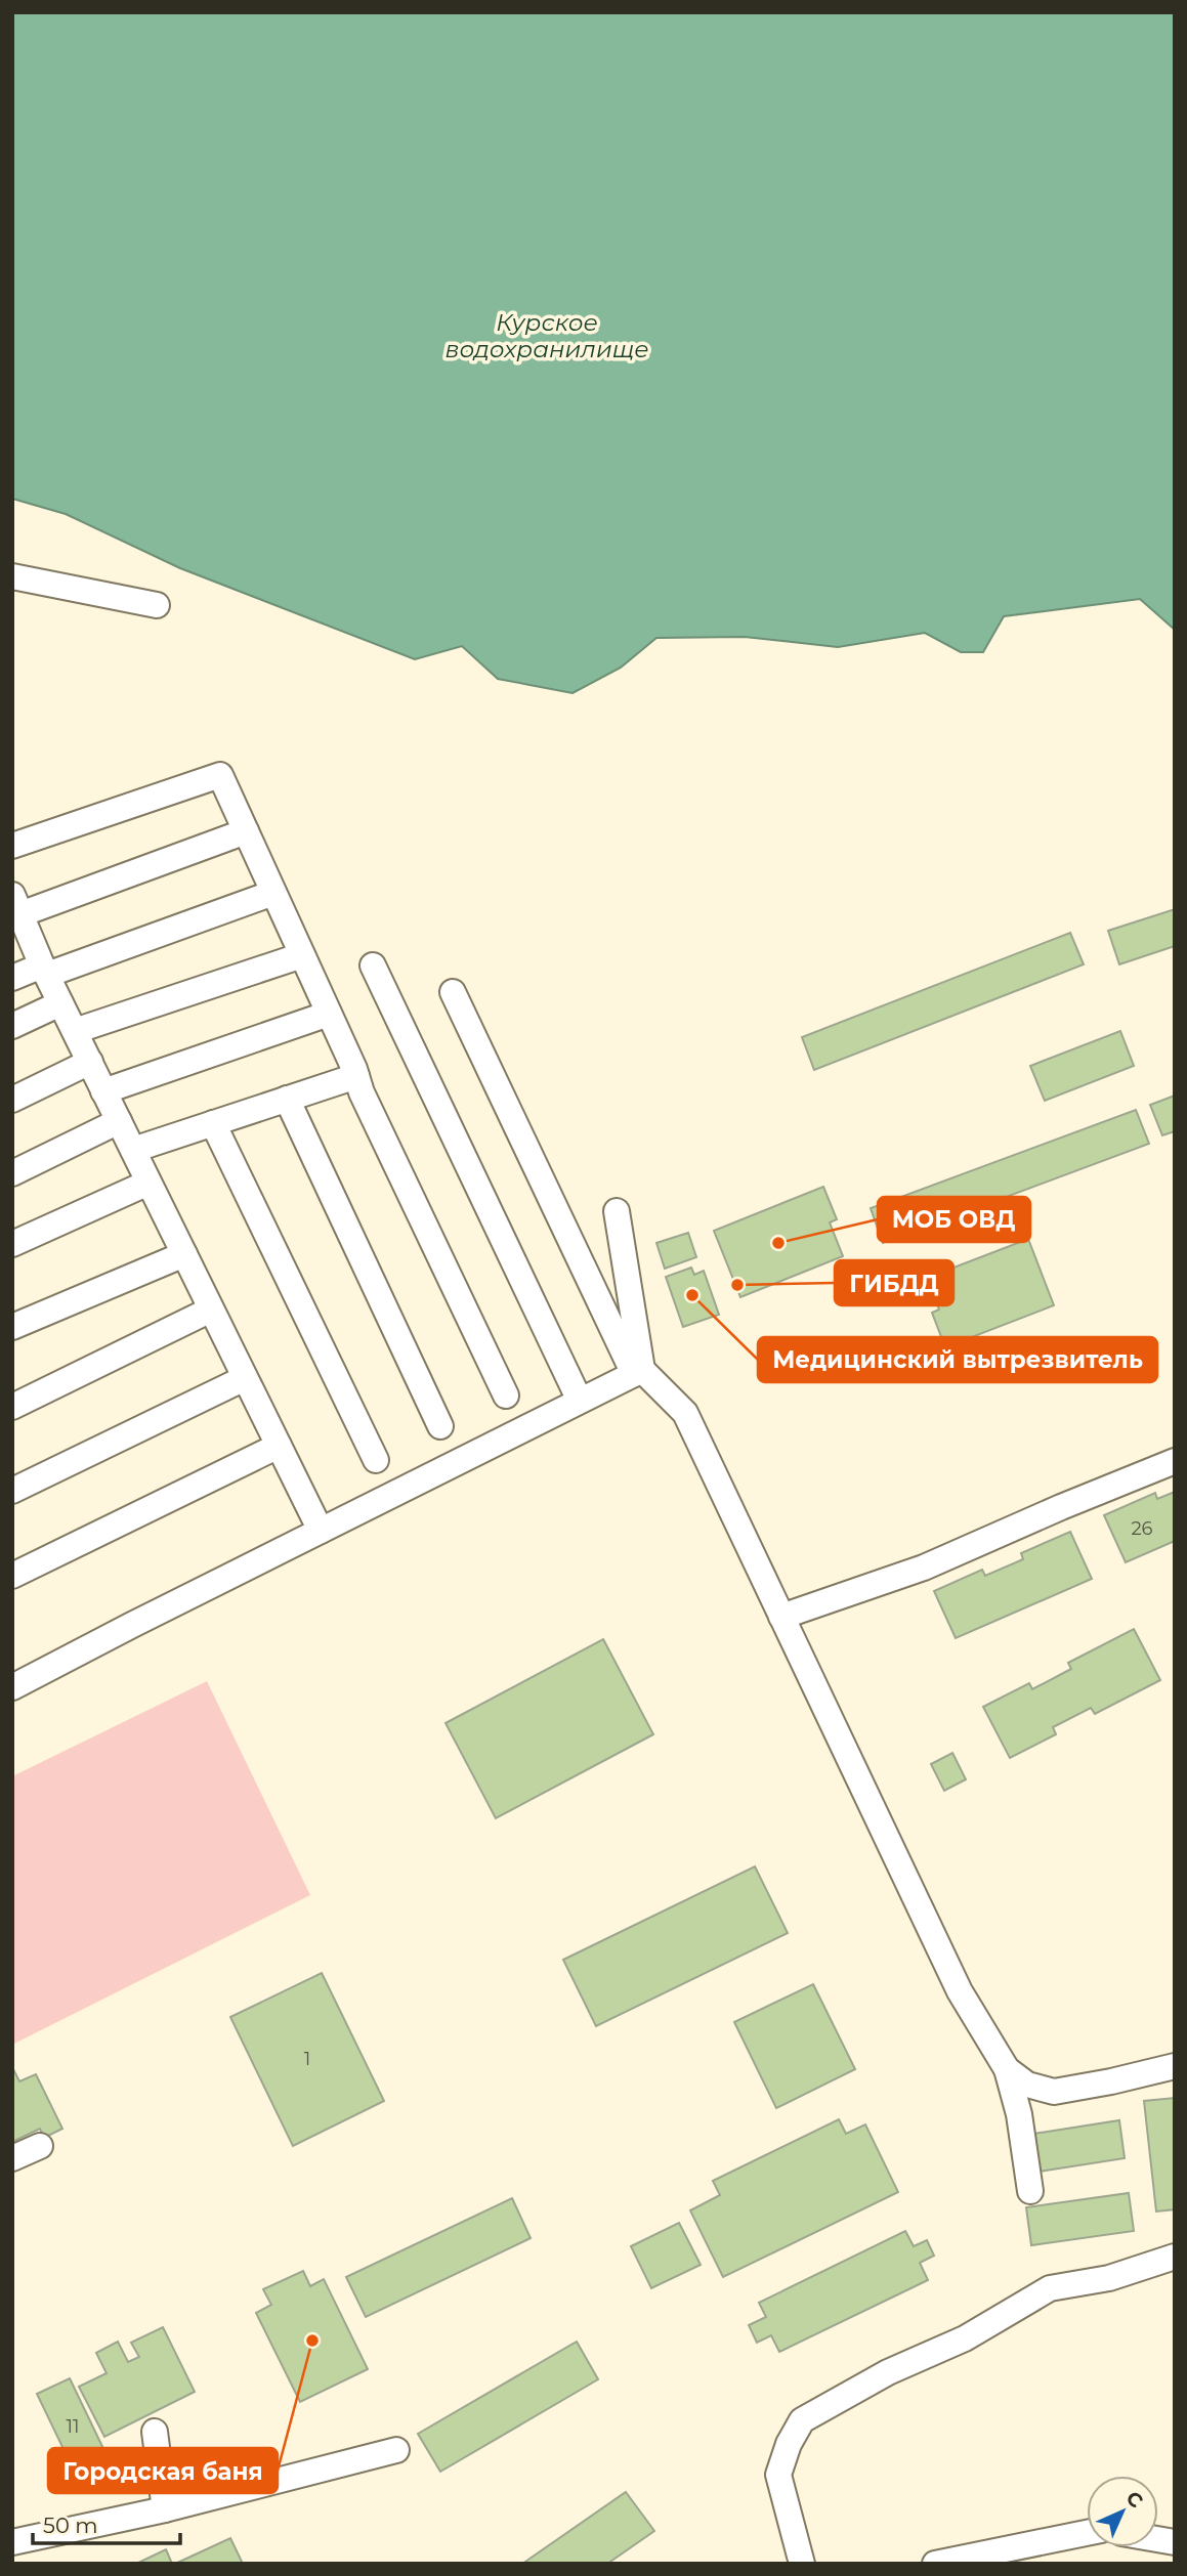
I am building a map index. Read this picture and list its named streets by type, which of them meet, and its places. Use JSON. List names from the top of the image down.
{
  "water": ["Курское водохранилище"],
  "places": [
    "МОБ ОВД",
    "ГИБДД",
    "Медицинский вытрезвитель",
    "Городская баня"
  ],
  "house_numbers": ["26", "1", "11"],
  "scale_bar": "50 m",
  "north": "top right"
}
